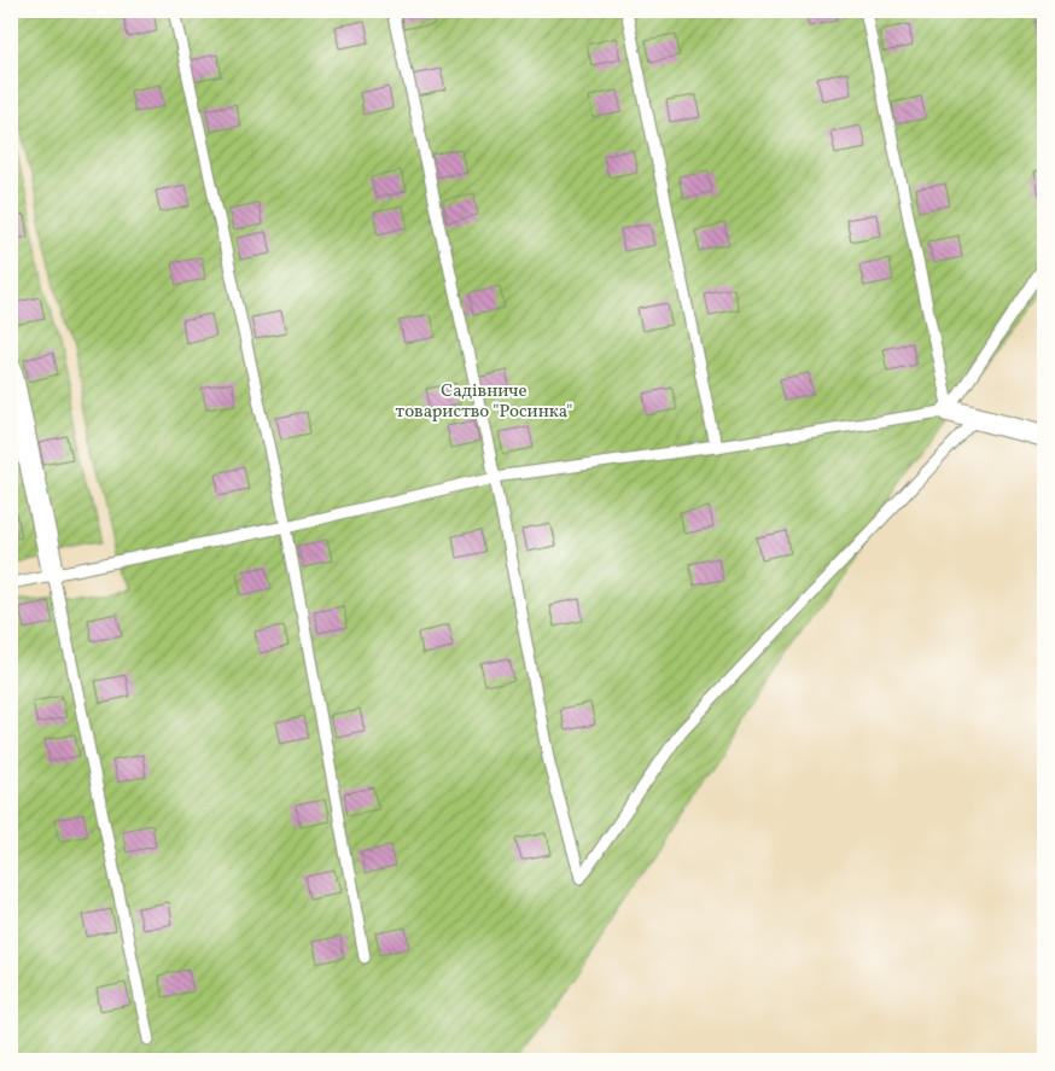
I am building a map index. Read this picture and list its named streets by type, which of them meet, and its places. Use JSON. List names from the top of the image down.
{
  "parks": ["Садівниче товариство \"Росинка\""]
}
